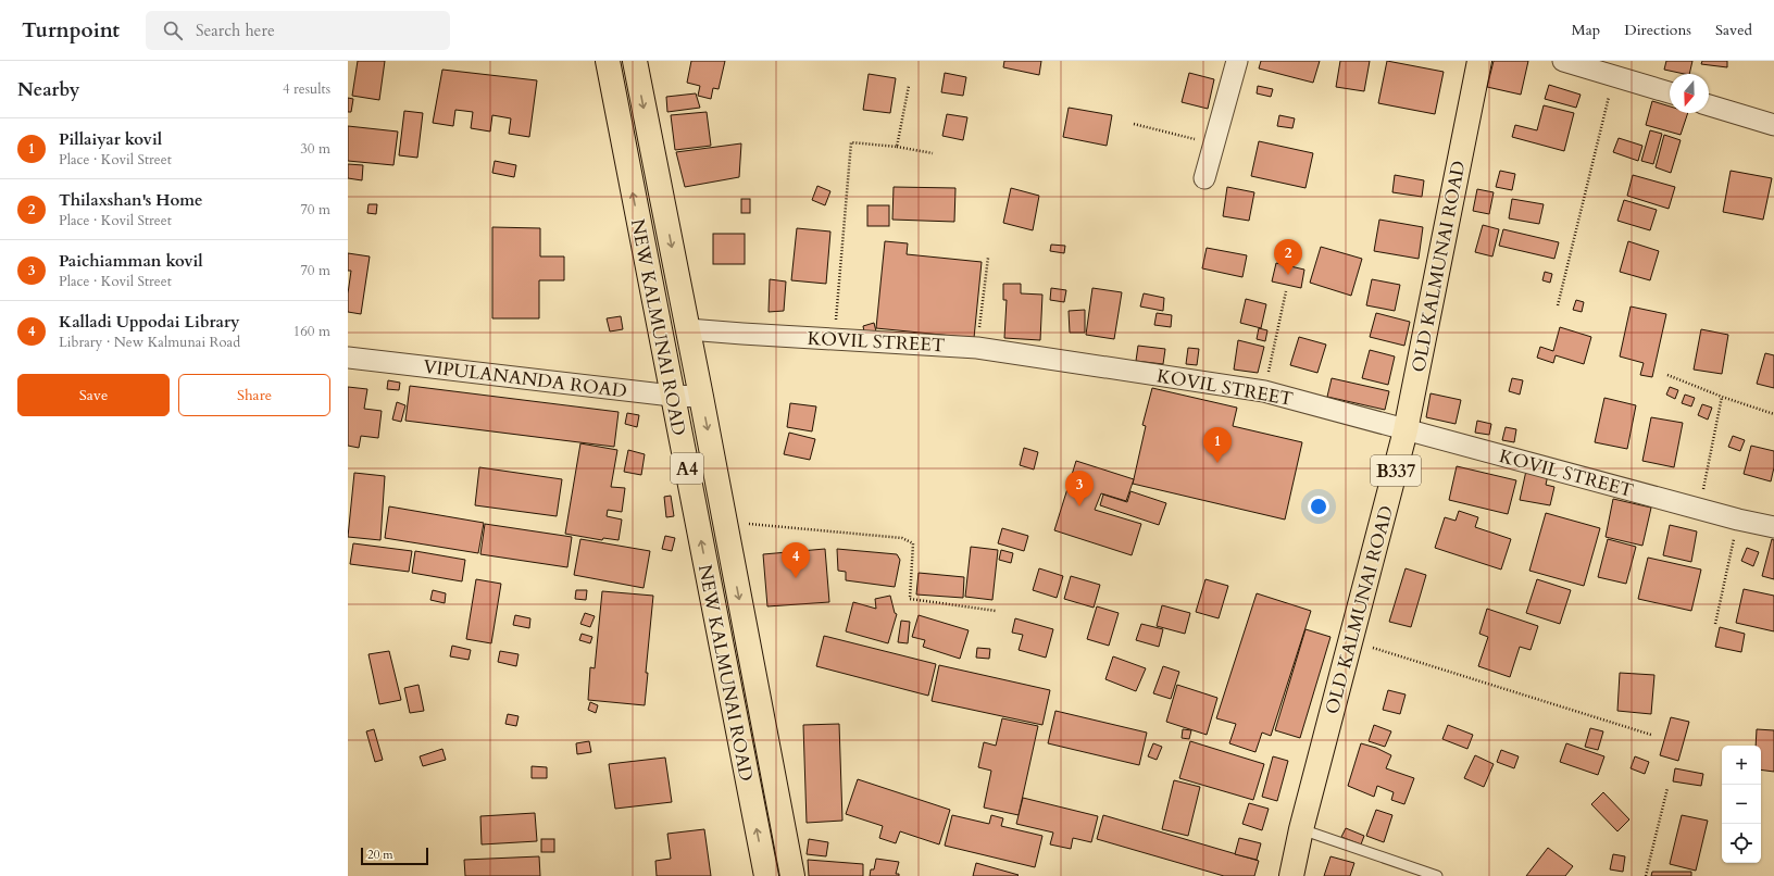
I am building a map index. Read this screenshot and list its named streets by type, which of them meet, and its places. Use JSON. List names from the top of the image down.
{
  "streets": {
    "main road": [
      "OLD KALMUNAI ROAD",
      "NEW KALMUNAI ROAD",
      "A4",
      "B337"
    ],
    "street": ["KOVIL STREET", "VIPULANANDA ROAD"]
  },
  "crossings": [
    ["OLD KALMUNAI ROAD", "KOVIL STREET"],
    ["NEW KALMUNAI ROAD", "KOVIL STREET"],
    ["NEW KALMUNAI ROAD", "VIPULANANDA ROAD"]
  ],
  "scale_bar": "20 m",
  "north": "bottom",
  "page": {
    "header": "Turnpoint",
    "search": "Search here",
    "nav": ["Map", "Directions", "Saved"],
    "heading": ["Nearby", "4 results"],
    "list": [
      {
        "mark": "1",
        "name": "Pillaiyar kovil",
        "note": "Place · Kovil Street",
        "value": "30 m"
      },
      {
        "mark": "2",
        "name": "Thilaxshan's Home",
        "note": "Place · Kovil Street",
        "value": "70 m"
      },
      {
        "mark": "3",
        "name": "Paichiamman kovil",
        "note": "Place · Kovil Street",
        "value": "70 m"
      },
      {
        "mark": "4",
        "name": "Kalladi Uppodai Library",
        "note": "Library · New Kalmunai Road",
        "value": "160 m"
      }
    ],
    "pins": [
      "2",
      "1",
      "3",
      "4"
    ],
    "buttons": ["Save", "Share"],
    "map_buttons": ["+", "−"],
    "scale": "20 m"
  }
}
